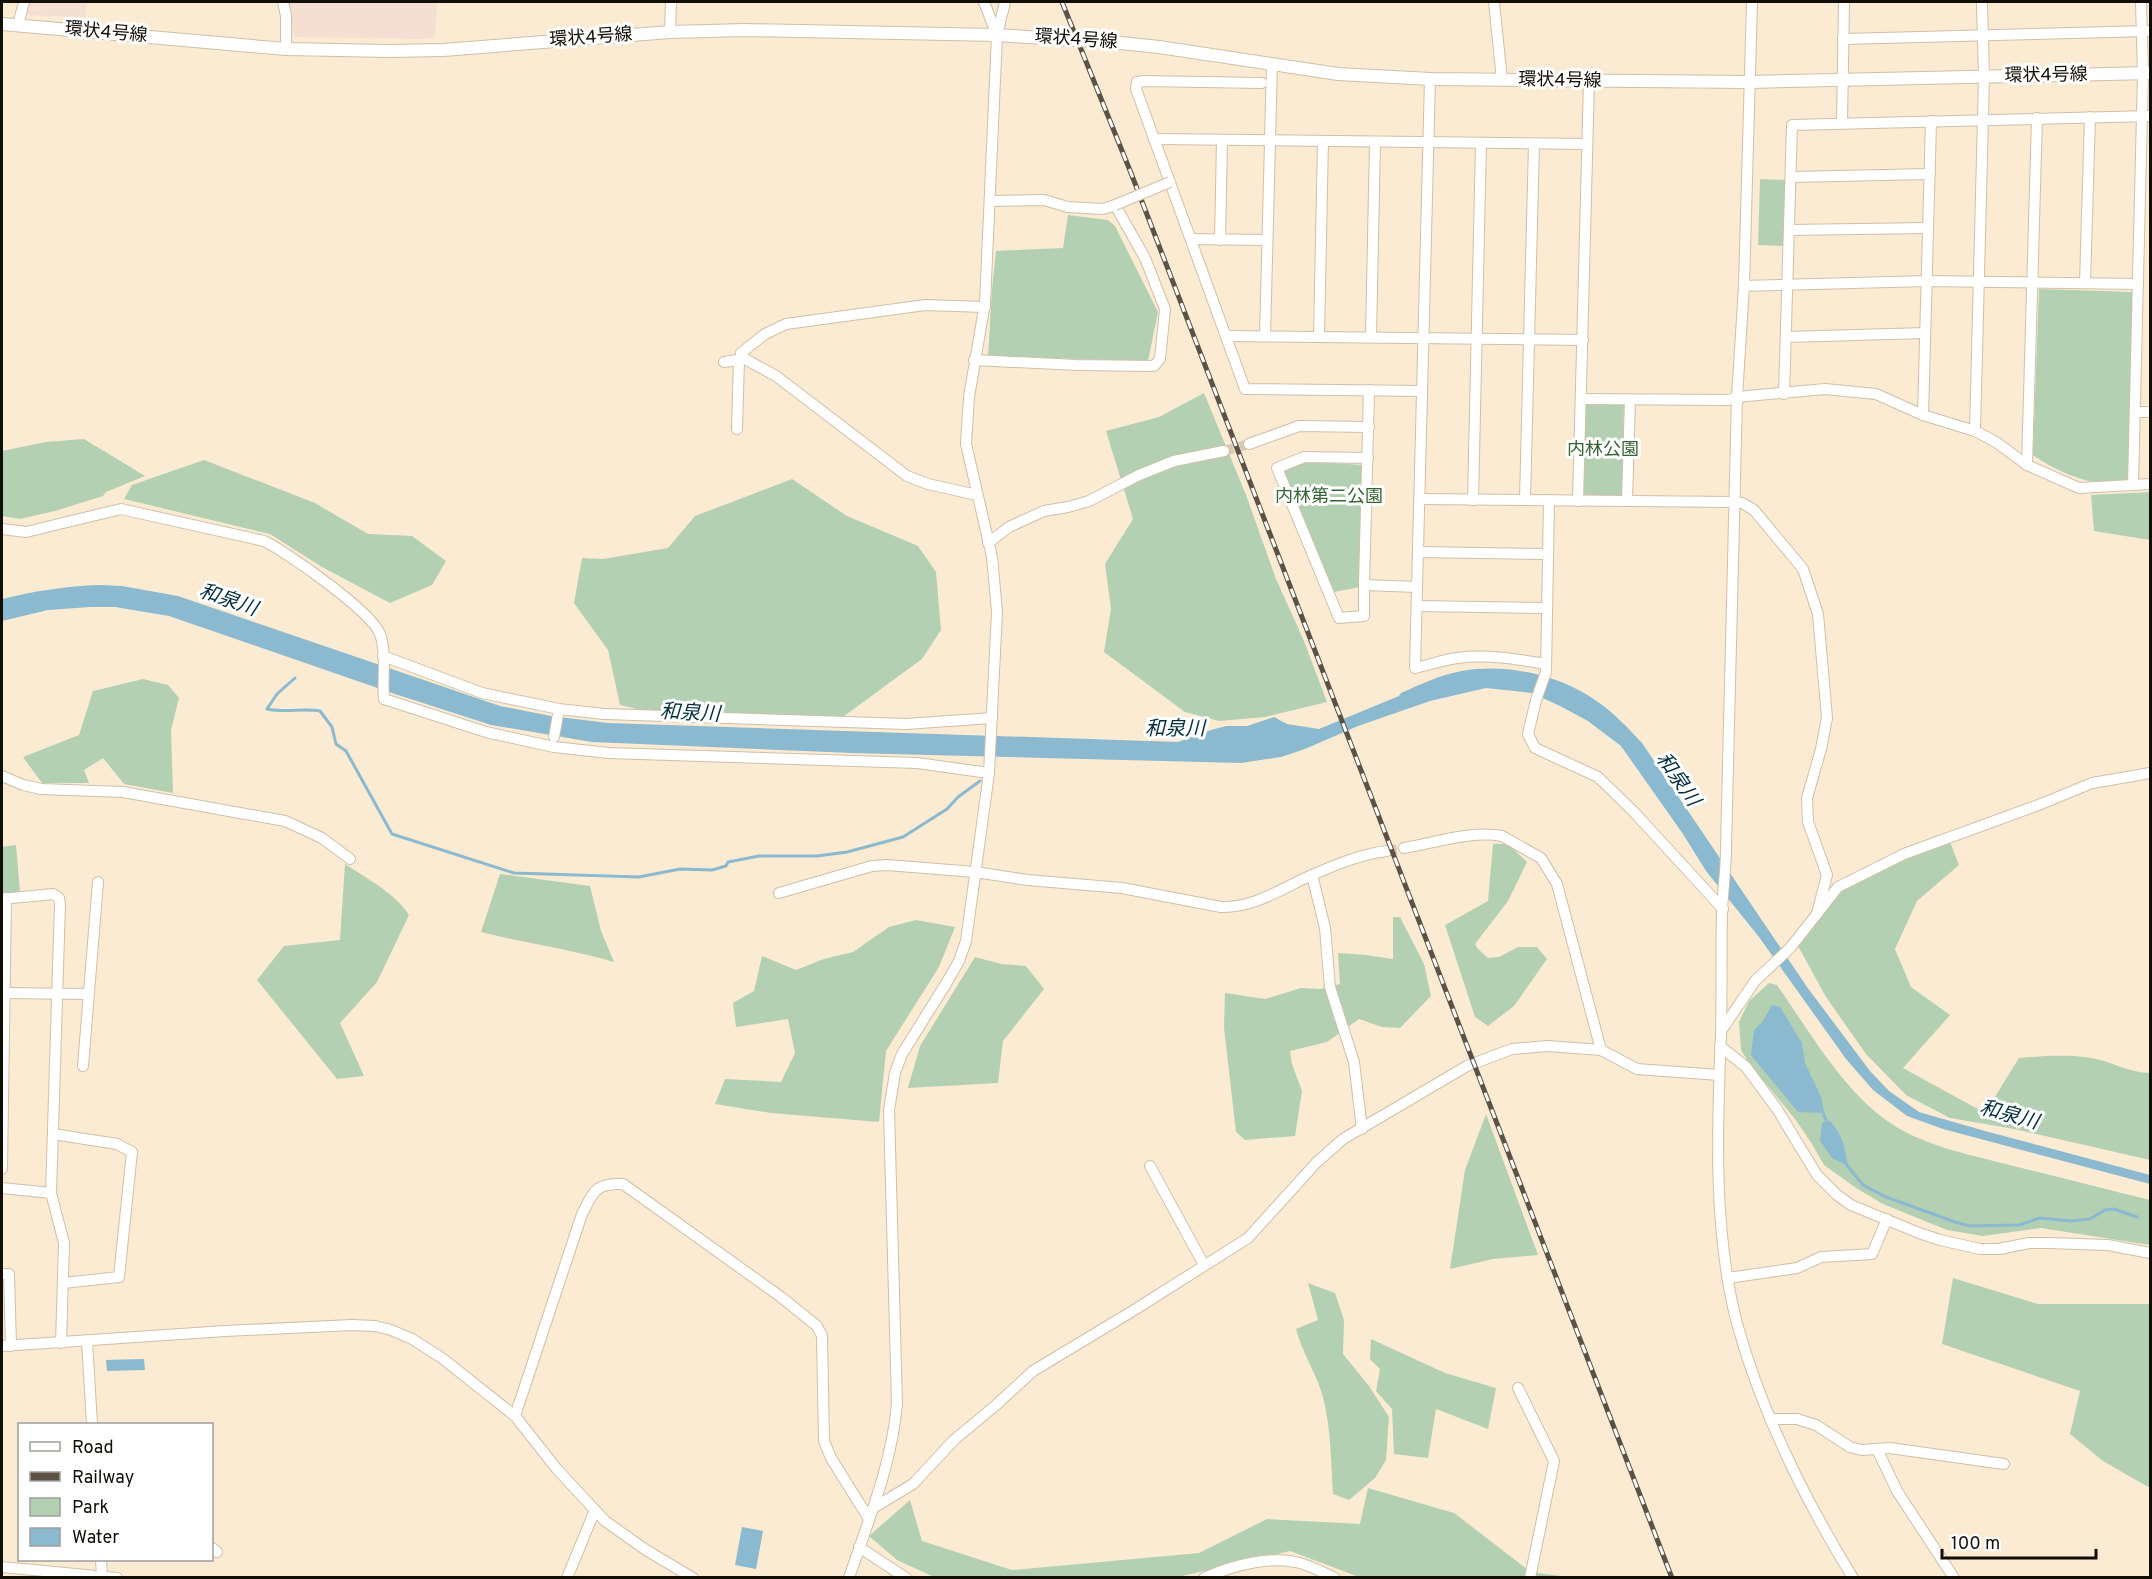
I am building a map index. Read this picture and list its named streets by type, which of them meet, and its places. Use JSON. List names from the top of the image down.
{
  "streets": {
    "main road": ["環状4号線"]
  },
  "water": ["和泉川"],
  "parks": ["内林公園", "内林第二公園"],
  "legend": [
    "Road",
    "Railway",
    "Park",
    "Water"
  ],
  "scale_bar": "100 m"
}
